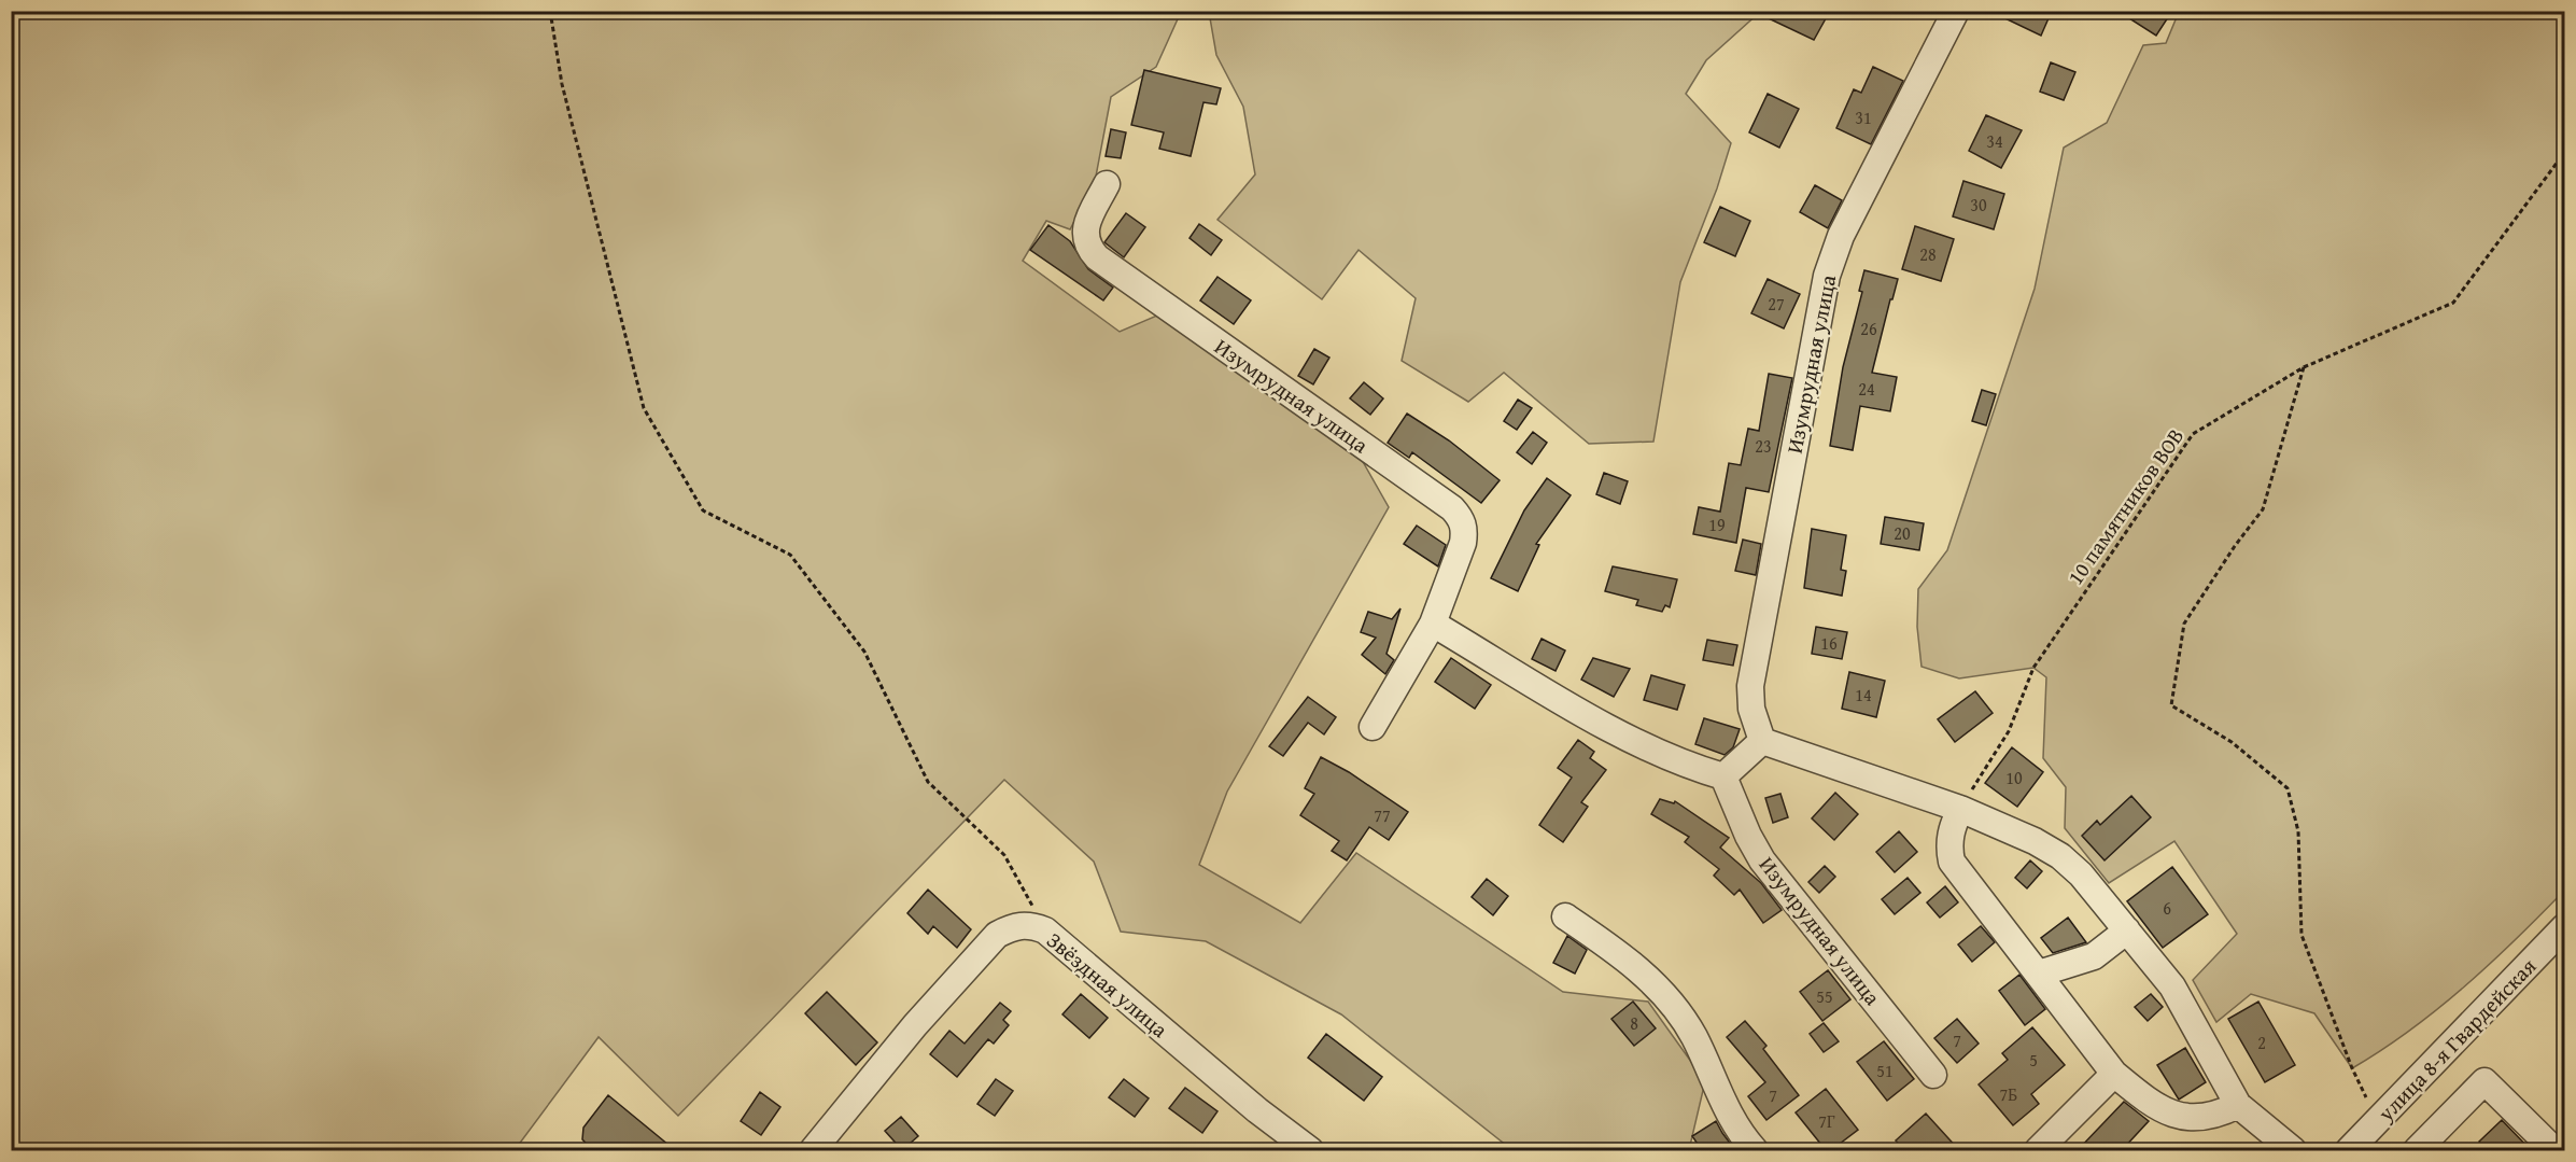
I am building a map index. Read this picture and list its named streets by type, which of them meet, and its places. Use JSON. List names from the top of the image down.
{
  "streets": {
    "street": ["Изумрудная улица", "Звёздная улица", "улица 8-я Гвардейская"],
    "path": ["10 памятников ВОВ"]
  },
  "house_numbers": [
    "31",
    "34",
    "30",
    "28",
    "27",
    "26",
    "24",
    "23",
    "19",
    "20",
    "16",
    "14",
    "10",
    "77",
    "6",
    "55",
    "8",
    "7",
    "2",
    "5",
    "51",
    "7Б",
    "7",
    "7Г"
  ]
}
